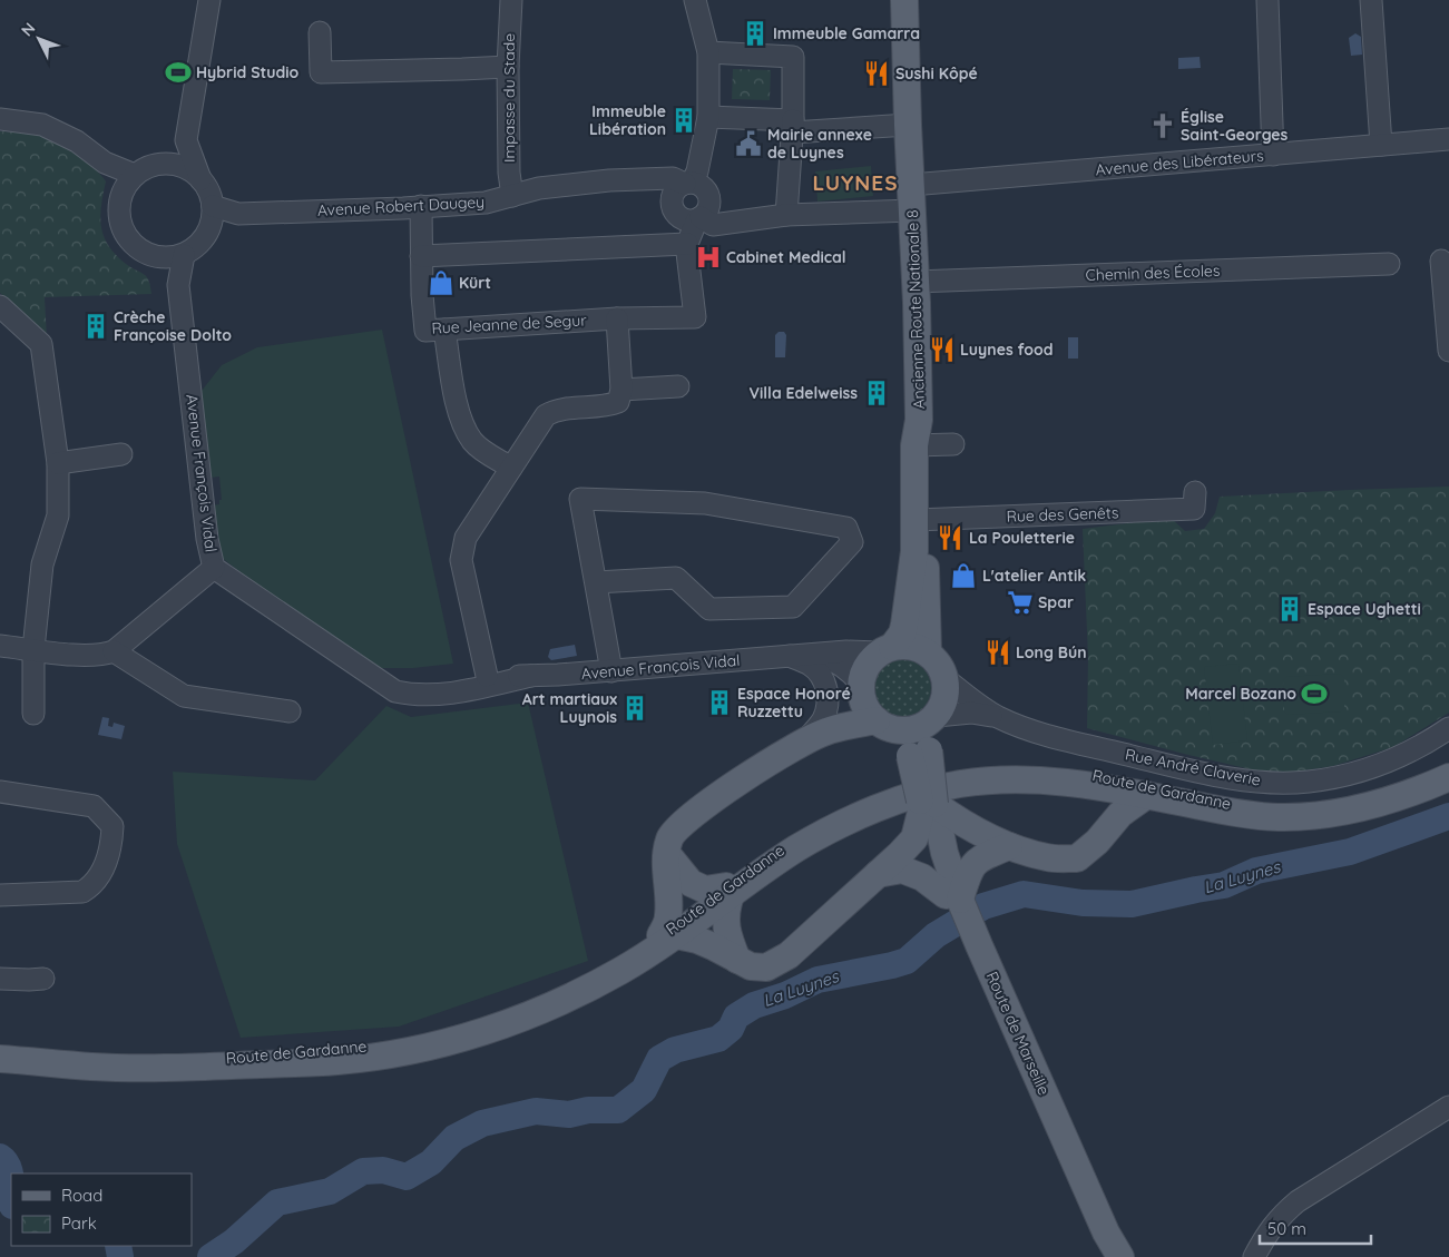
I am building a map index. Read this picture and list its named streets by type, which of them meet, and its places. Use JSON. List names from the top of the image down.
{
  "streets": {
    "main road": ["Ancienne Route Nationale 8", "Route de Gardanne", "Route de Marseille"],
    "street": [
      "Impasse du Stade",
      "Avenue des Libérateurs",
      "Avenue Robert Daugey",
      "Chemin des Écoles",
      "Rue Jeanne de Segur",
      "Avenue François Vidal",
      "Rue des Genêts",
      "Rue André Claverie"
    ]
  },
  "crossings": [
    ["Impasse du Stade", "Avenue Robert Daugey"],
    ["Avenue des Libérateurs", "Avenue Robert Daugey"],
    ["Avenue des Libérateurs", "Ancienne Route Nationale 8"],
    ["Avenue Robert Daugey", "Ancienne Route Nationale 8"],
    ["Avenue Robert Daugey", "Rue Jeanne de Segur"],
    ["Avenue Robert Daugey", "Avenue François Vidal"],
    ["Chemin des Écoles", "Ancienne Route Nationale 8"],
    ["Ancienne Route Nationale 8", "Avenue François Vidal"],
    ["Ancienne Route Nationale 8", "Rue des Genêts"],
    ["Ancienne Route Nationale 8", "Rue André Claverie"],
    ["Avenue François Vidal", "Rue André Claverie"]
  ],
  "districts": ["LUYNES"],
  "water": ["La Luynes"],
  "places": {
    "building": [
      "Immeuble Gamarra",
      "Immeuble Libération",
      "Crèche Françoise Dolto",
      "Villa Edelweiss",
      "Espace Ughetti",
      "Espace Honoré Ruzzettu",
      "Art martiaux Luynois"
    ],
    "sports": ["Hybrid Studio", "Marcel Bozano"],
    "restaurant": [
      "Sushi Kôpé",
      "Luynes food",
      "La Pouletterie",
      "Long Bún"
    ],
    "church": ["Église Saint-Georges"],
    "public building": ["Mairie annexe de Luynes"],
    "hospital": ["Cabinet Medical"],
    "shop": ["Kürt", "L'atelier Antik"],
    "supermarket": ["Spar"]
  },
  "legend": ["Road", "Park"],
  "scale_bar": "50 m",
  "north": "top left"
}
